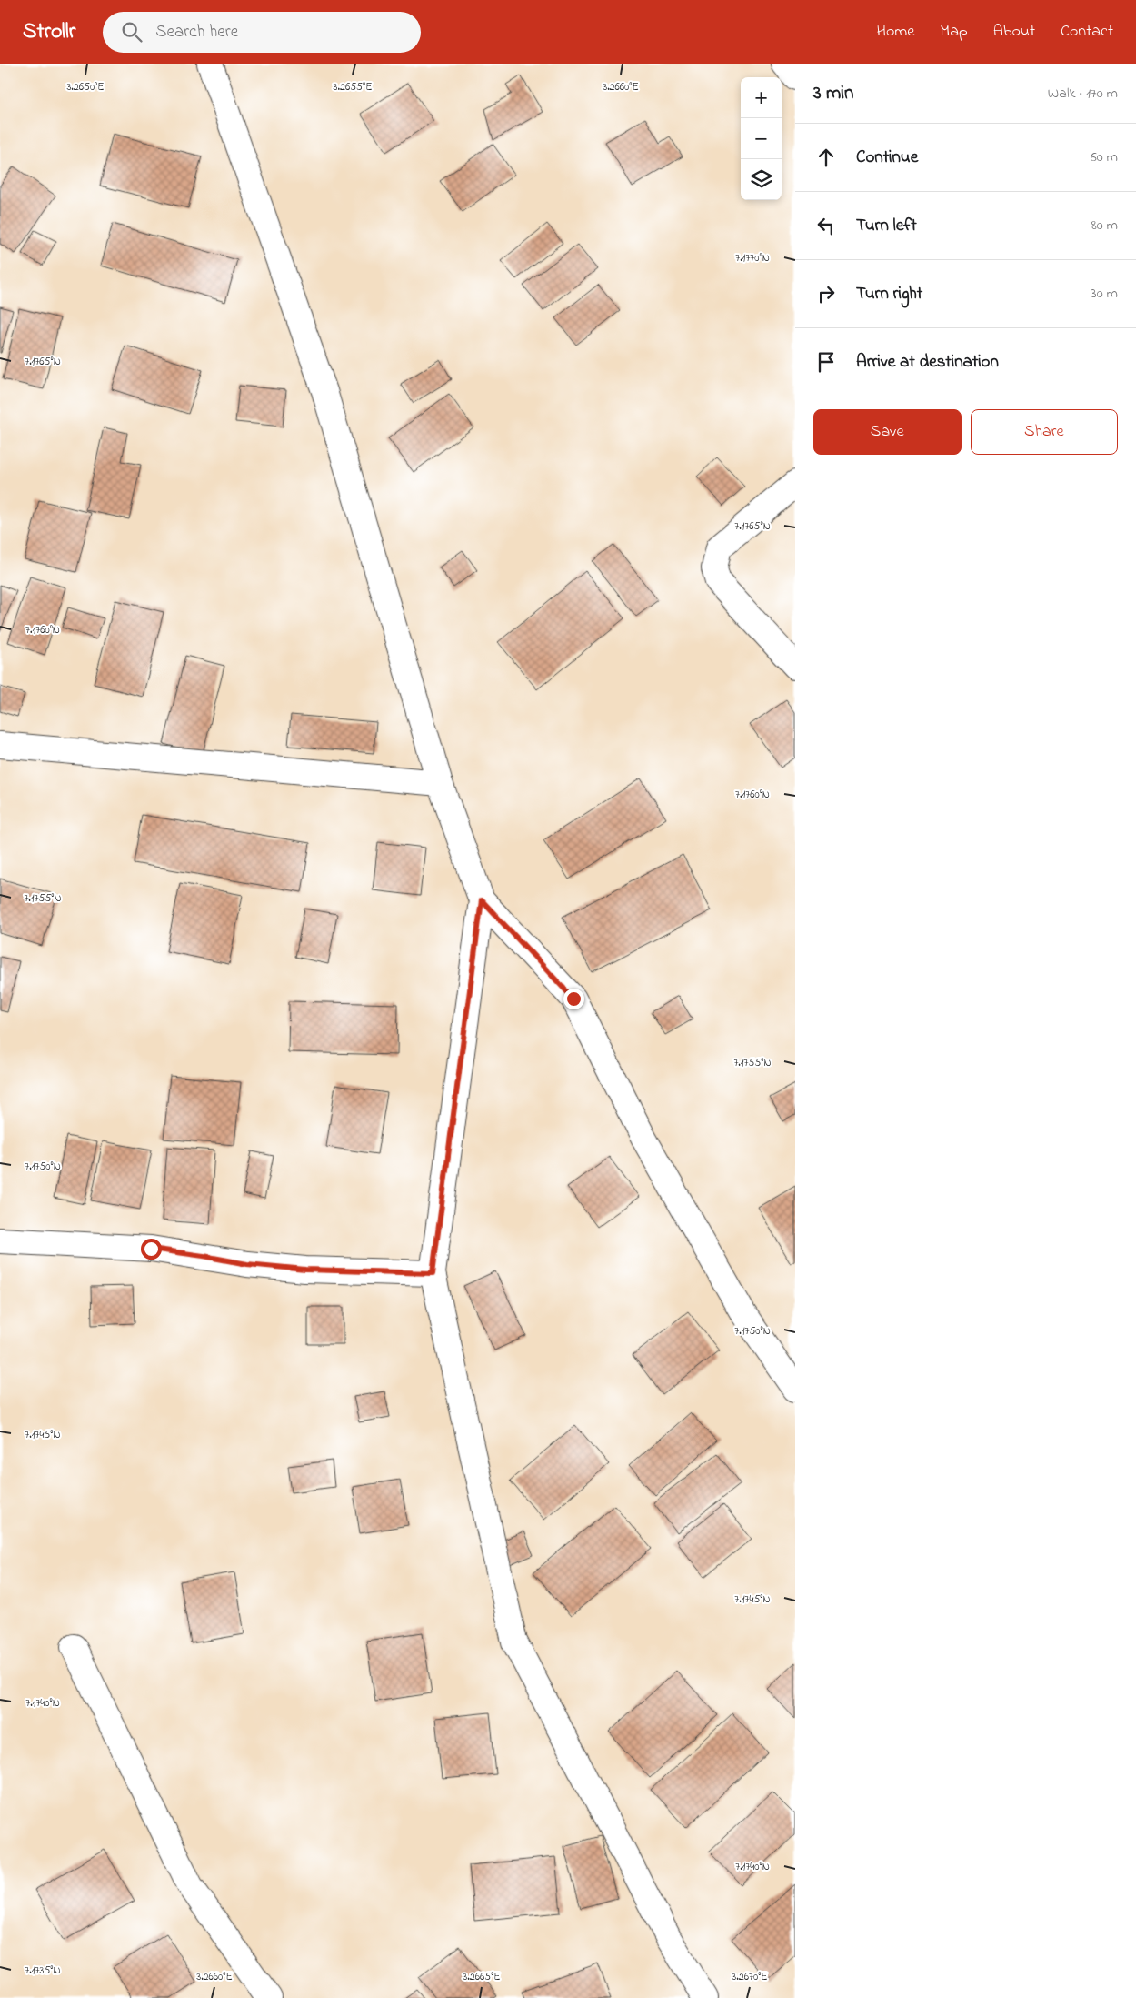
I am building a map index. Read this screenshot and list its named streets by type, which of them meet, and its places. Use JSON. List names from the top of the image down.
{
  "page": {
    "header": "Strollr",
    "search": "Search here",
    "nav": [
      "Home",
      "Map",
      "About",
      "Contact"
    ],
    "heading": ["3 min", "Walk · 170 m"],
    "map_buttons": ["+", "−"],
    "list": [
      ["Continue", "60 m"],
      ["Turn left", "80 m"],
      ["Turn right", "30 m"],
      "Arrive at destination"
    ],
    "buttons": ["Save", "Share"]
  },
  "coordinates": [
    "3.2650°E",
    "3.2655°E",
    "3.2660°E",
    "7.1770°N",
    "7.1765°N",
    "7.1760°N",
    "7.1755°N",
    "7.1750°N",
    "7.1745°N",
    "7.1740°N",
    "7.1735°N",
    "3.2665°E",
    "3.2670°E"
  ]
}
